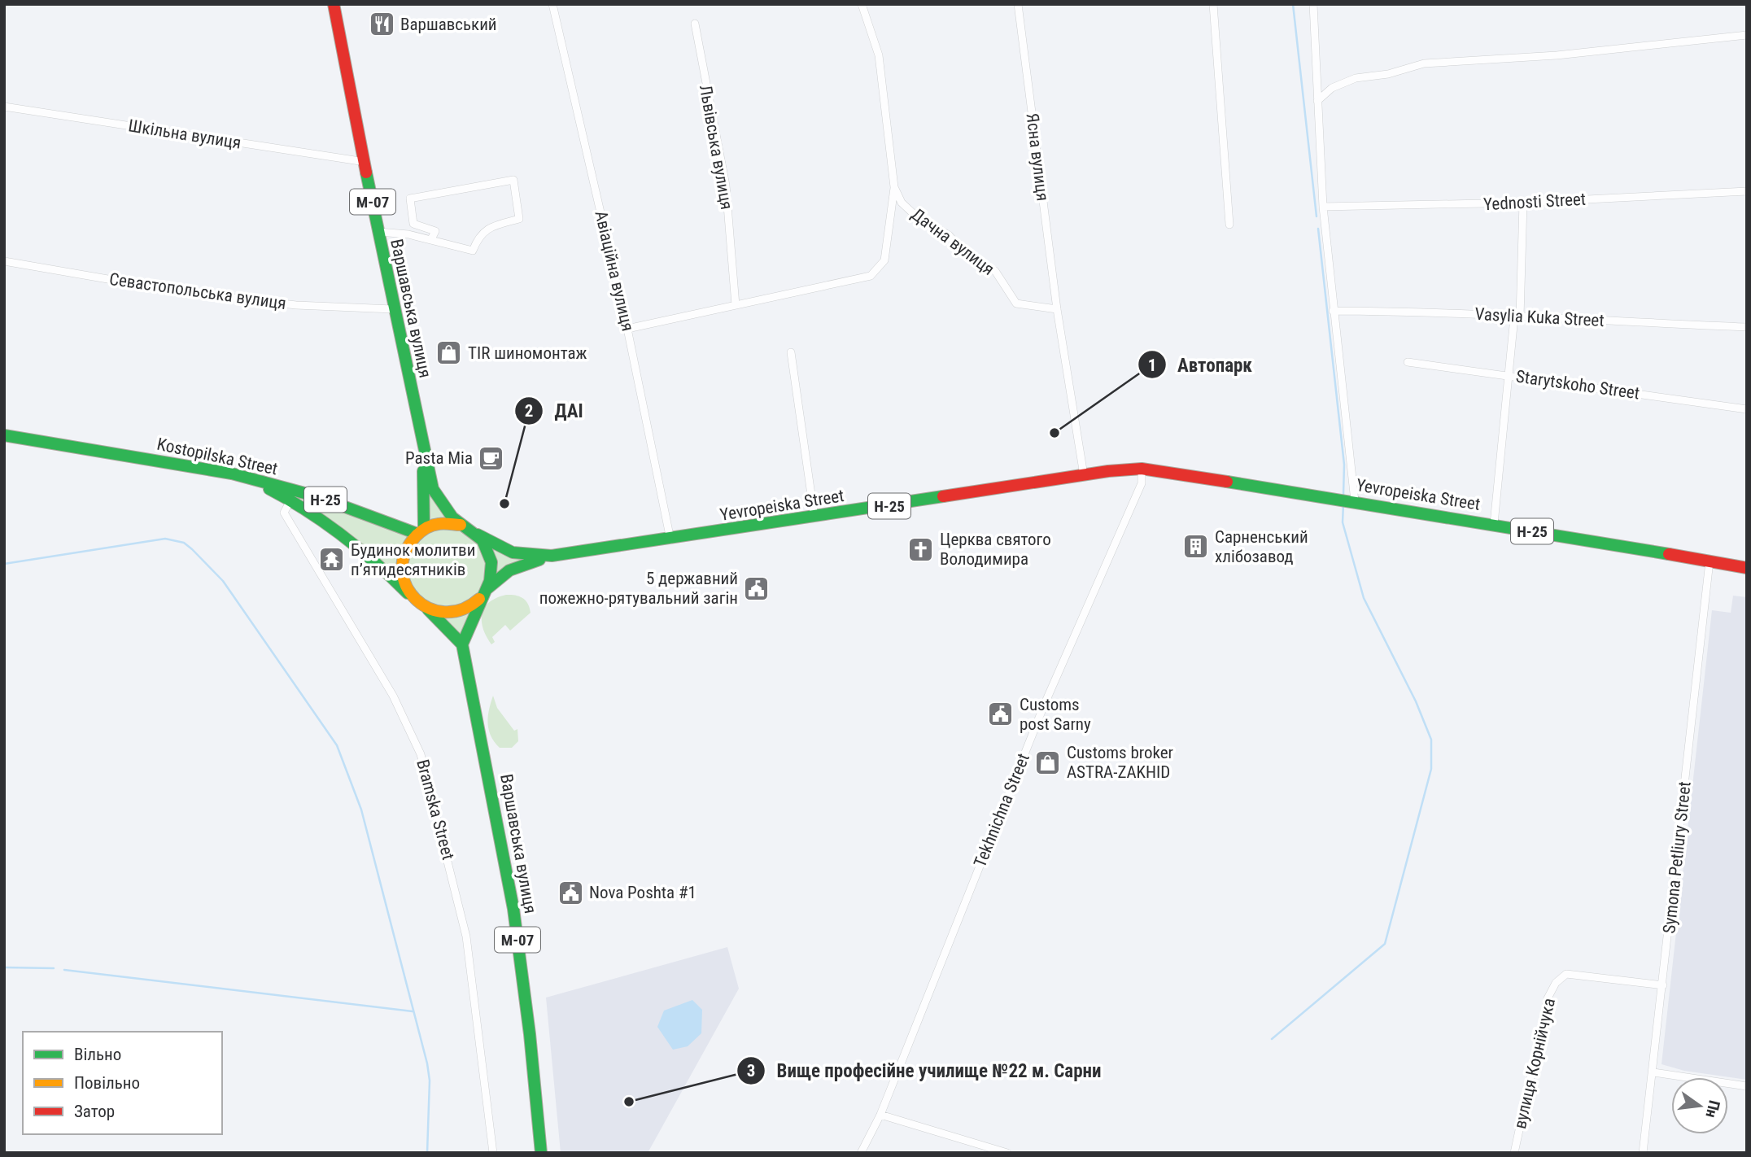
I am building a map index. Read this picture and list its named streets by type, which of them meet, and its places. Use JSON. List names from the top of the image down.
{
  "streets": {
    "main road": [
      "М-07",
      "Варшавська вулиця",
      "Kostopilska Street",
      "Yevropeiska Street",
      "Н-25"
    ],
    "street": [
      "Шкільна вулиця",
      "Львівська вулиця",
      "Ясна вулиця",
      "Yednosti Street",
      "Дачна вулиця",
      "Авіаційна вулиця",
      "Севастопольська вулиця",
      "Vasylia Kuka Street",
      "Starytskoho Street",
      "Bramska Street",
      "Tekhnichna Street",
      "Symona Petliury Street",
      "вулиця Корнійчука"
    ]
  },
  "crossings": [
    ["Шкільна вулиця", "Варшавська вулиця"],
    ["Ясна вулиця", "Дачна вулиця"],
    ["М-07", "Варшавська вулиця"],
    ["М-07", "Kostopilska Street"],
    ["М-07", "Yevropeiska Street"],
    ["М-07", "Н-25"],
    ["Авіаційна вулиця", "Yevropeiska Street"],
    ["Севастопольська вулиця", "Варшавська вулиця"],
    ["Kostopilska Street", "Yevropeiska Street"],
    ["Kostopilska Street", "Н-25"],
    ["Yevropeiska Street", "Н-25"],
    ["Yevropeiska Street", "Tekhnichna Street"],
    ["Yevropeiska Street", "Symona Petliury Street"],
    ["Н-25", "Bramska Street"],
    ["Symona Petliury Street", "вулиця Корнійчука"]
  ],
  "places": {
    "restaurant": ["Варшавський"],
    "shop": ["TIR шиномонтаж", "Customs broker ASTRA-ZAKHID"],
    "other": ["Автопарк", "ДАІ", "Вище професійне училище №22 м. Сарни"],
    "cafe": ["Pasta Mia"],
    "building": ["Сарненський хлібозавод"],
    "church": ["Церква святого Володимира"],
    "temple": ["Будинок молитви п’ятидесятників"],
    "public building": ["5 державний пожежно-рятувальний загін", "Customs post Sarny", "Nova Poshta #1"]
  },
  "legend": ["Вільно", "Повільно", "Затор"],
  "north": "right"
}
